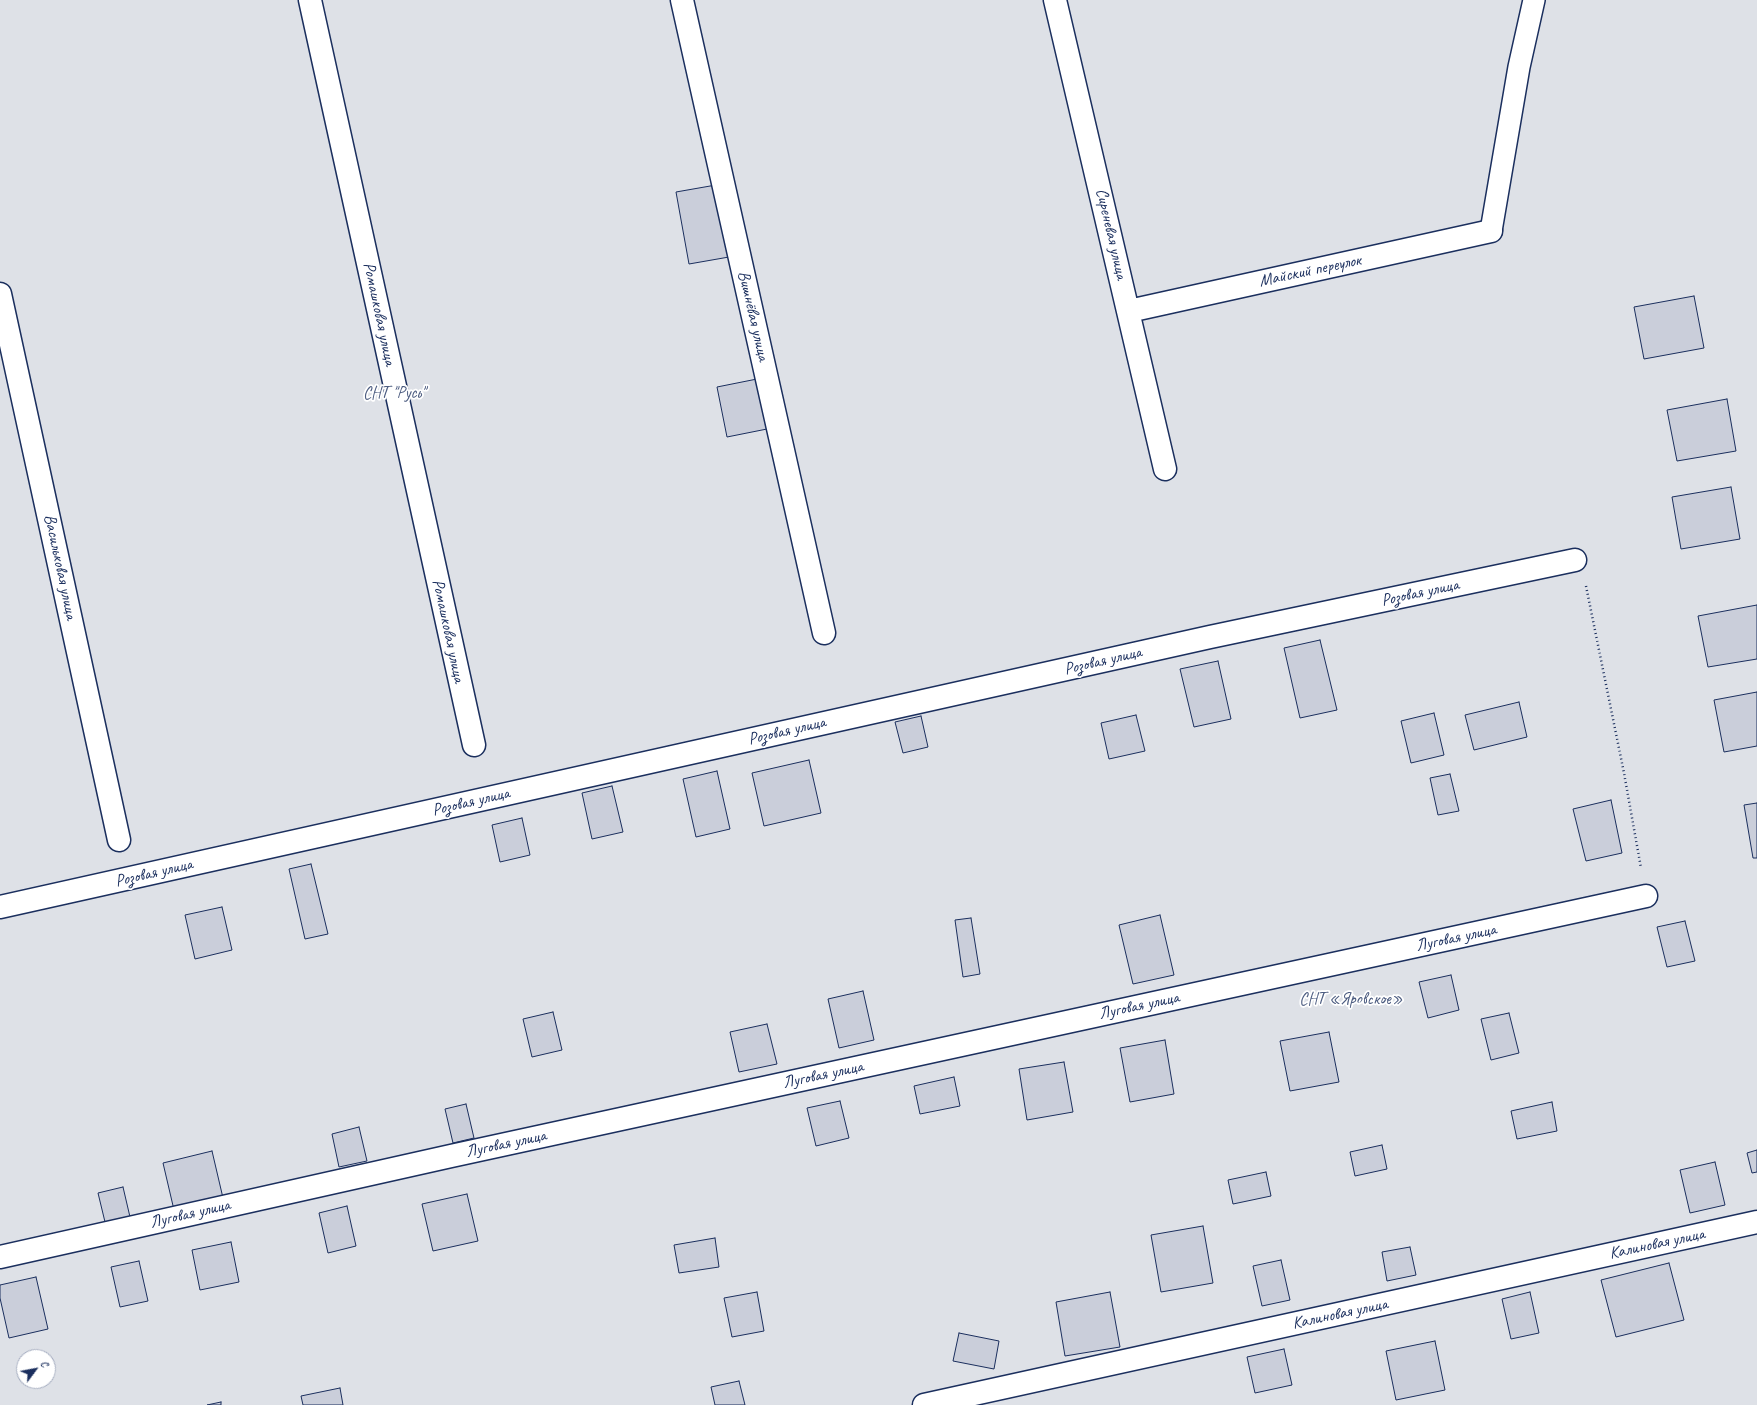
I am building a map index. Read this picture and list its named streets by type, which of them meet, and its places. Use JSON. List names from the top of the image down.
{
  "streets": {
    "street": [
      "Сиреневая улица",
      "Майский переулок",
      "Ромашковая улица",
      "Вишнёвая улица",
      "Васильковая улица",
      "Розовая улица",
      "Луговая улица",
      "Калиновая улица"
    ]
  },
  "crossings": [
    ["Сиреневая улица", "Майский переулок"]
  ],
  "parks": ["СНТ \"Русь\"", "СНТ «Яровское»"],
  "north": "top right"
}
